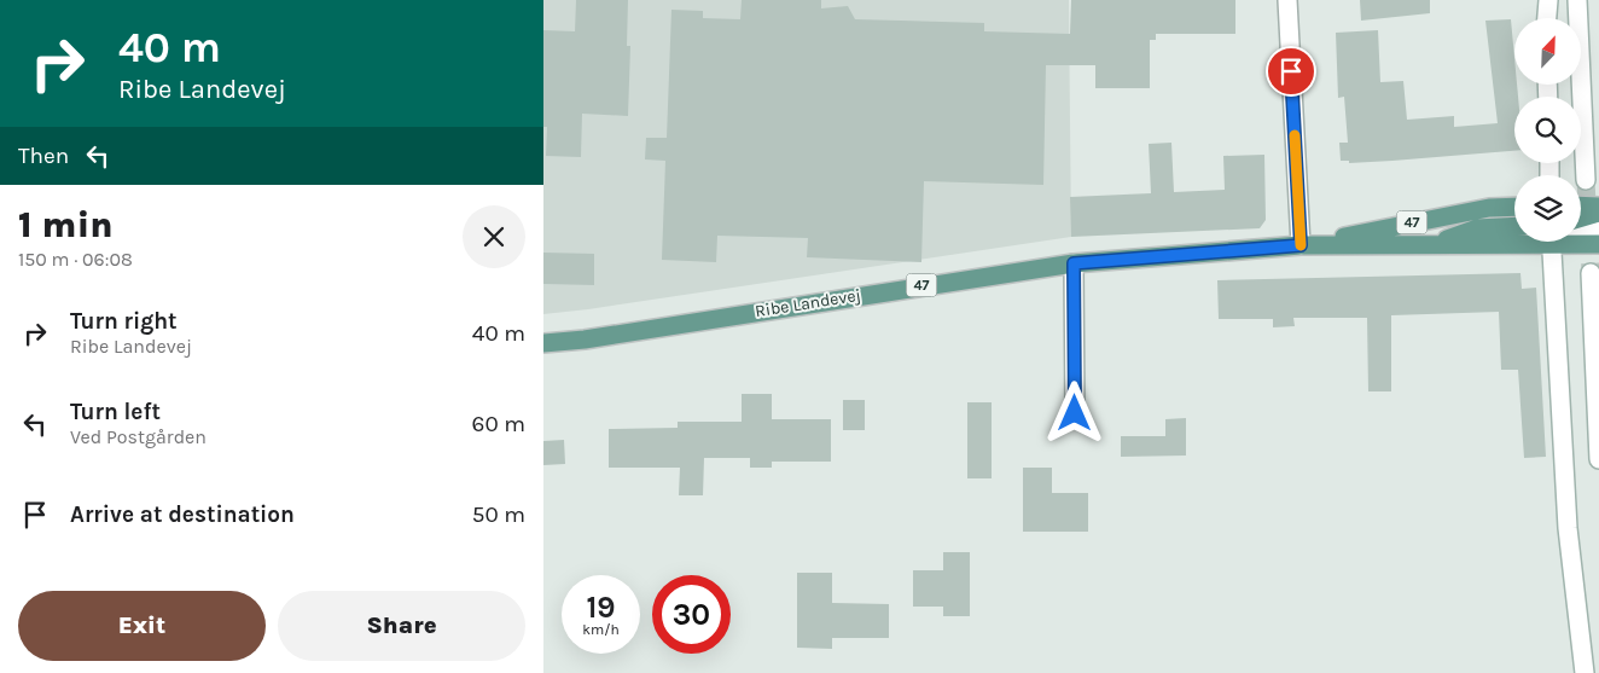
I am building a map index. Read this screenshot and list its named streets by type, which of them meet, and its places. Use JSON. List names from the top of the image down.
{
  "streets": {
    "main road": ["47", "Ribe Landevej"]
  },
  "north": "top right",
  "page": {
    "turn": ["40 m", "Ribe Landevej"],
    "then": "Then",
    "heading": ["1 min", "150 m · 06:08"],
    "list": [
      {
        "name": "Turn right",
        "note": "Ribe Landevej",
        "value": "40 m"
      },
      {
        "name": "Turn left",
        "note": "Ved Postgården",
        "value": "60 m"
      },
      {
        "name": "Arrive at destination",
        "value": "50 m"
      }
    ],
    "speed": "19 km/h",
    "limit": "30",
    "buttons": ["Exit", "Share"]
  }
}
